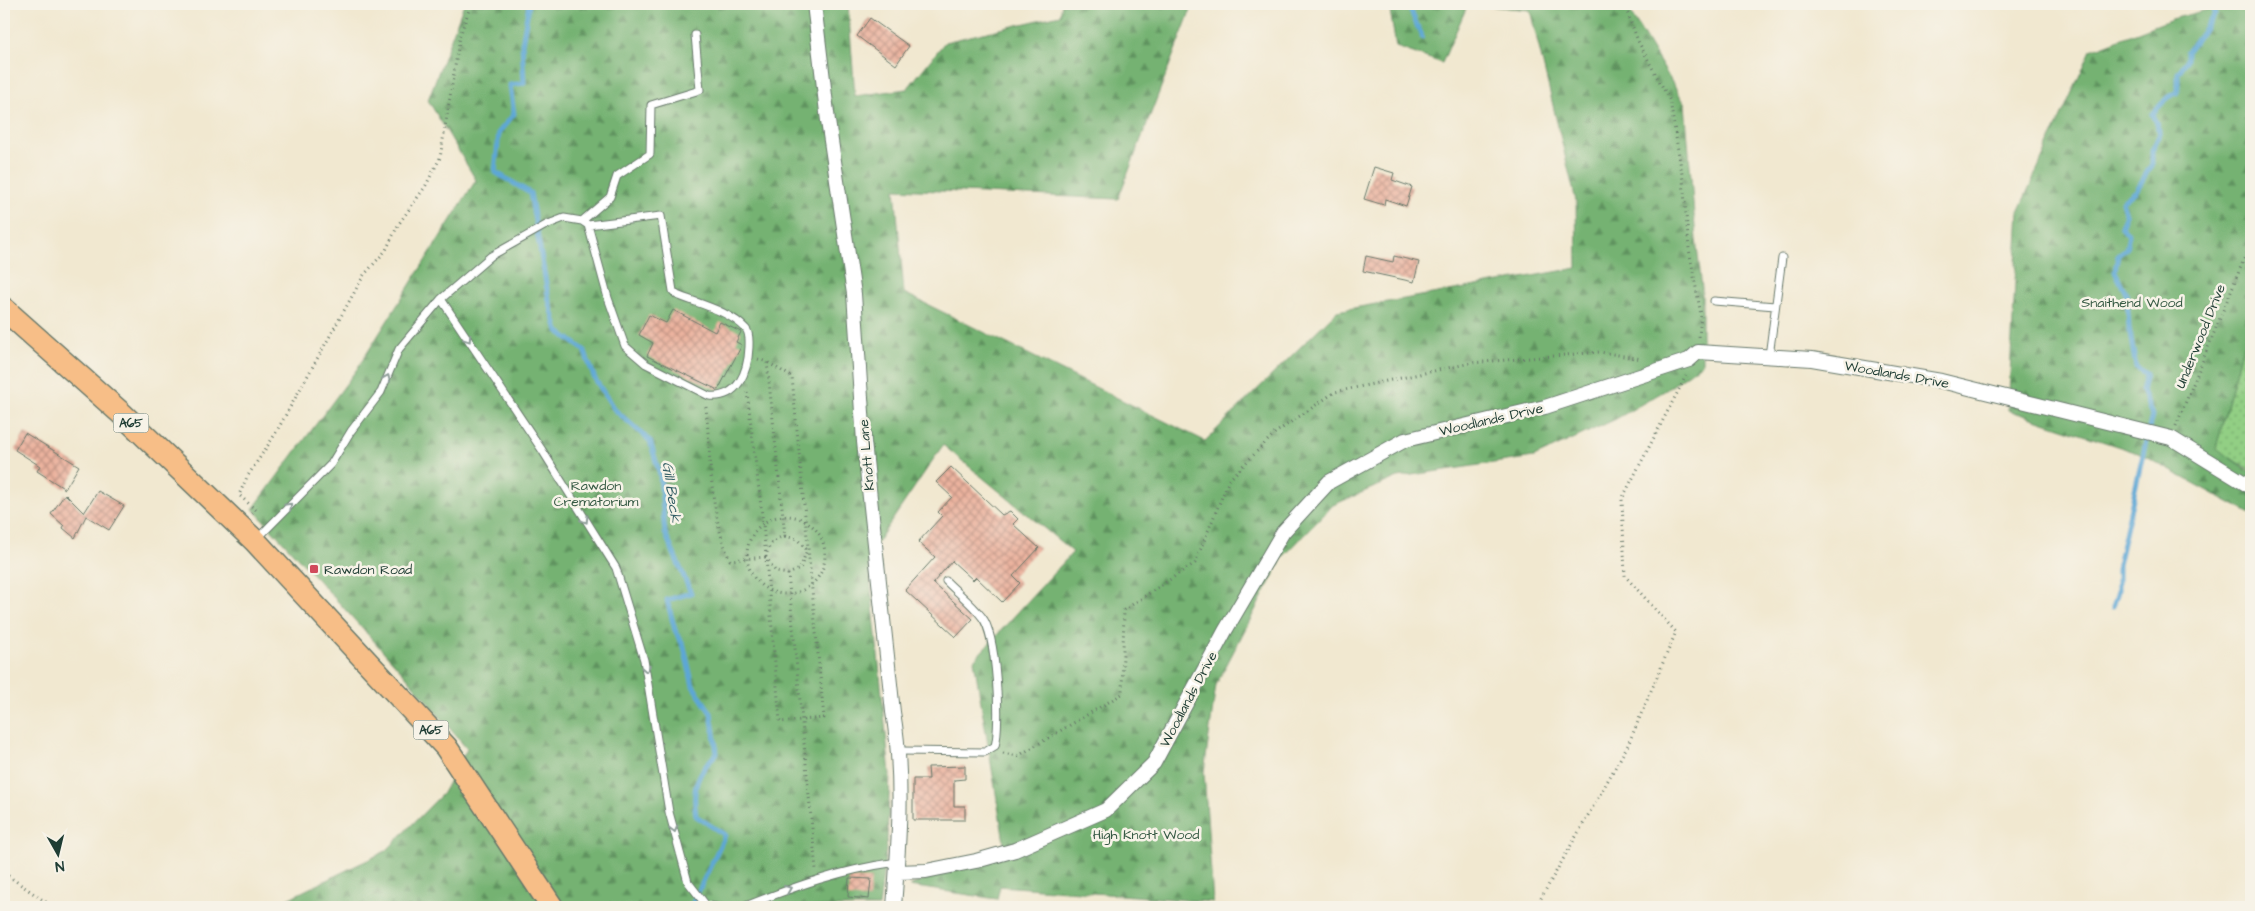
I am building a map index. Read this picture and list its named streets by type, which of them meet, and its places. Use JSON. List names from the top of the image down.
{
  "streets": {
    "main road": ["A65"],
    "street": ["Woodlands Drive", "Knott Lane"],
    "path": ["Underwood Drive"]
  },
  "crossings": [
    ["Underwood Drive", "Woodlands Drive"],
    ["Woodlands Drive", "Knott Lane"]
  ],
  "water": ["Gill Beck"],
  "parks": ["Snaithend Wood", "Rawdon Crematorium", "High Knott Wood"],
  "places": {
    "transit": ["Rawdon Road"]
  },
  "north": "bottom"
}
